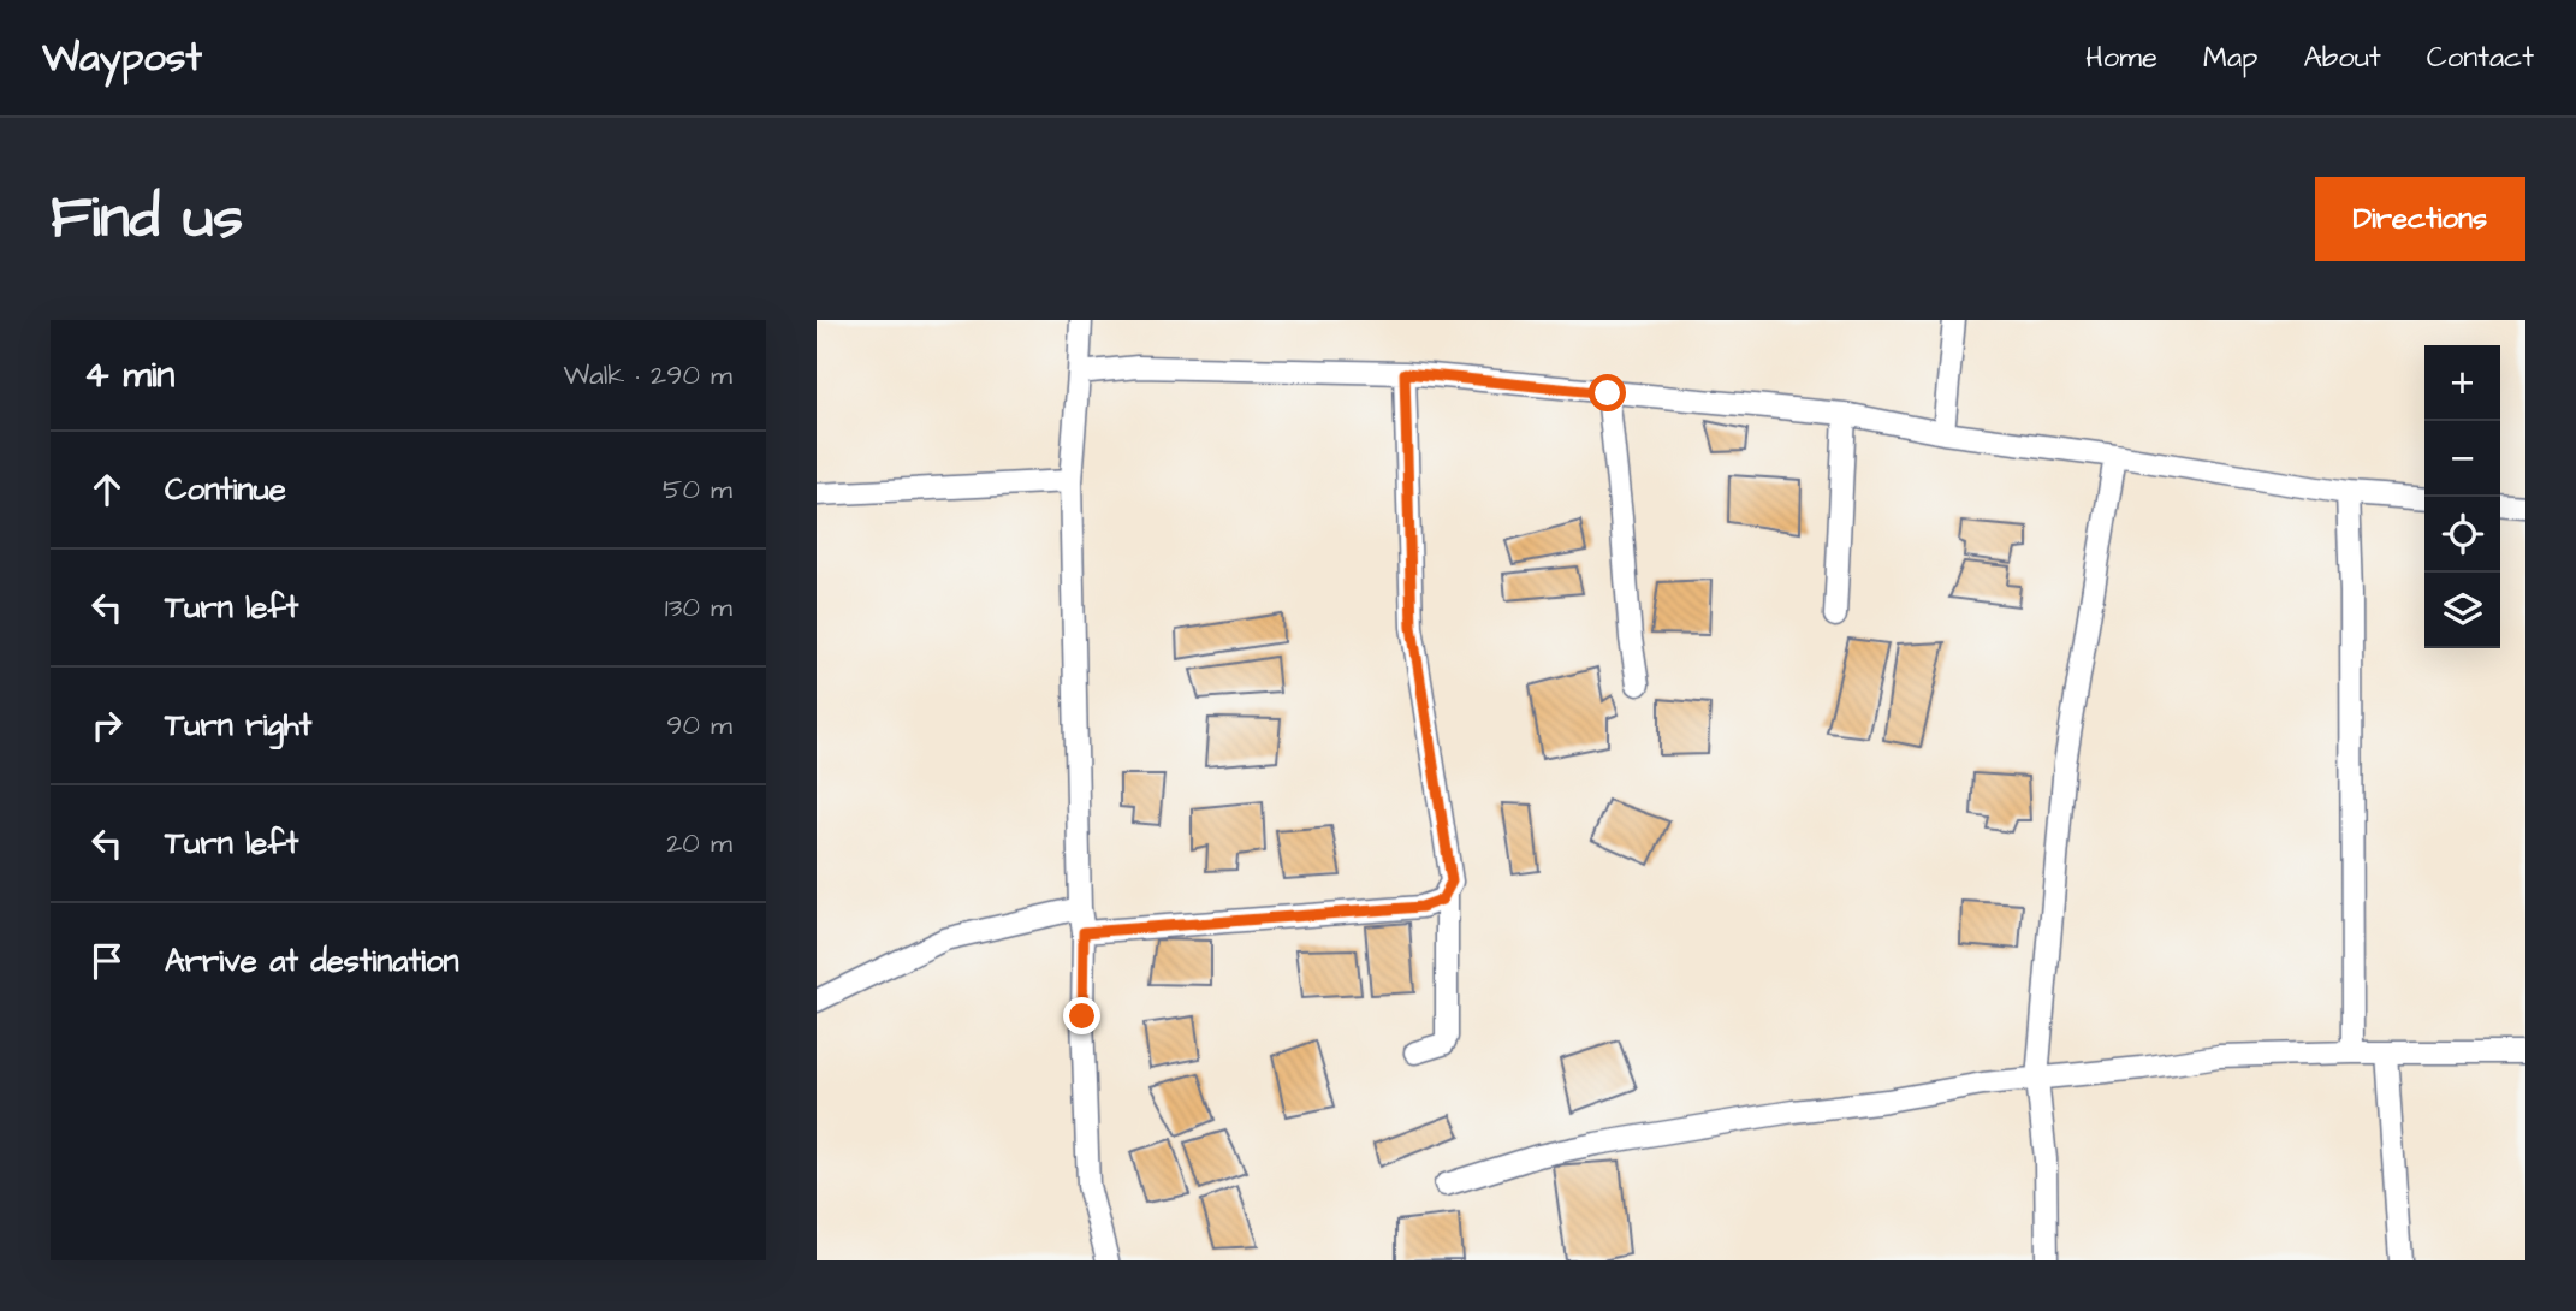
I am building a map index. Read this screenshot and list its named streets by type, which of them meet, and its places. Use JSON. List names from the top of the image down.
{
  "page": {
    "header": "Waypost",
    "nav": [
      "Home",
      "Map",
      "About",
      "Contact"
    ],
    "buttons": "Directions",
    "title": "Find us",
    "heading": ["4 min", "Walk · 290 m"],
    "map_buttons": ["+", "−"],
    "list": [
      ["Continue", "50 m"],
      ["Turn left", "130 m"],
      ["Turn right", "90 m"],
      ["Turn left", "20 m"],
      "Arrive at destination"
    ]
  }
}
